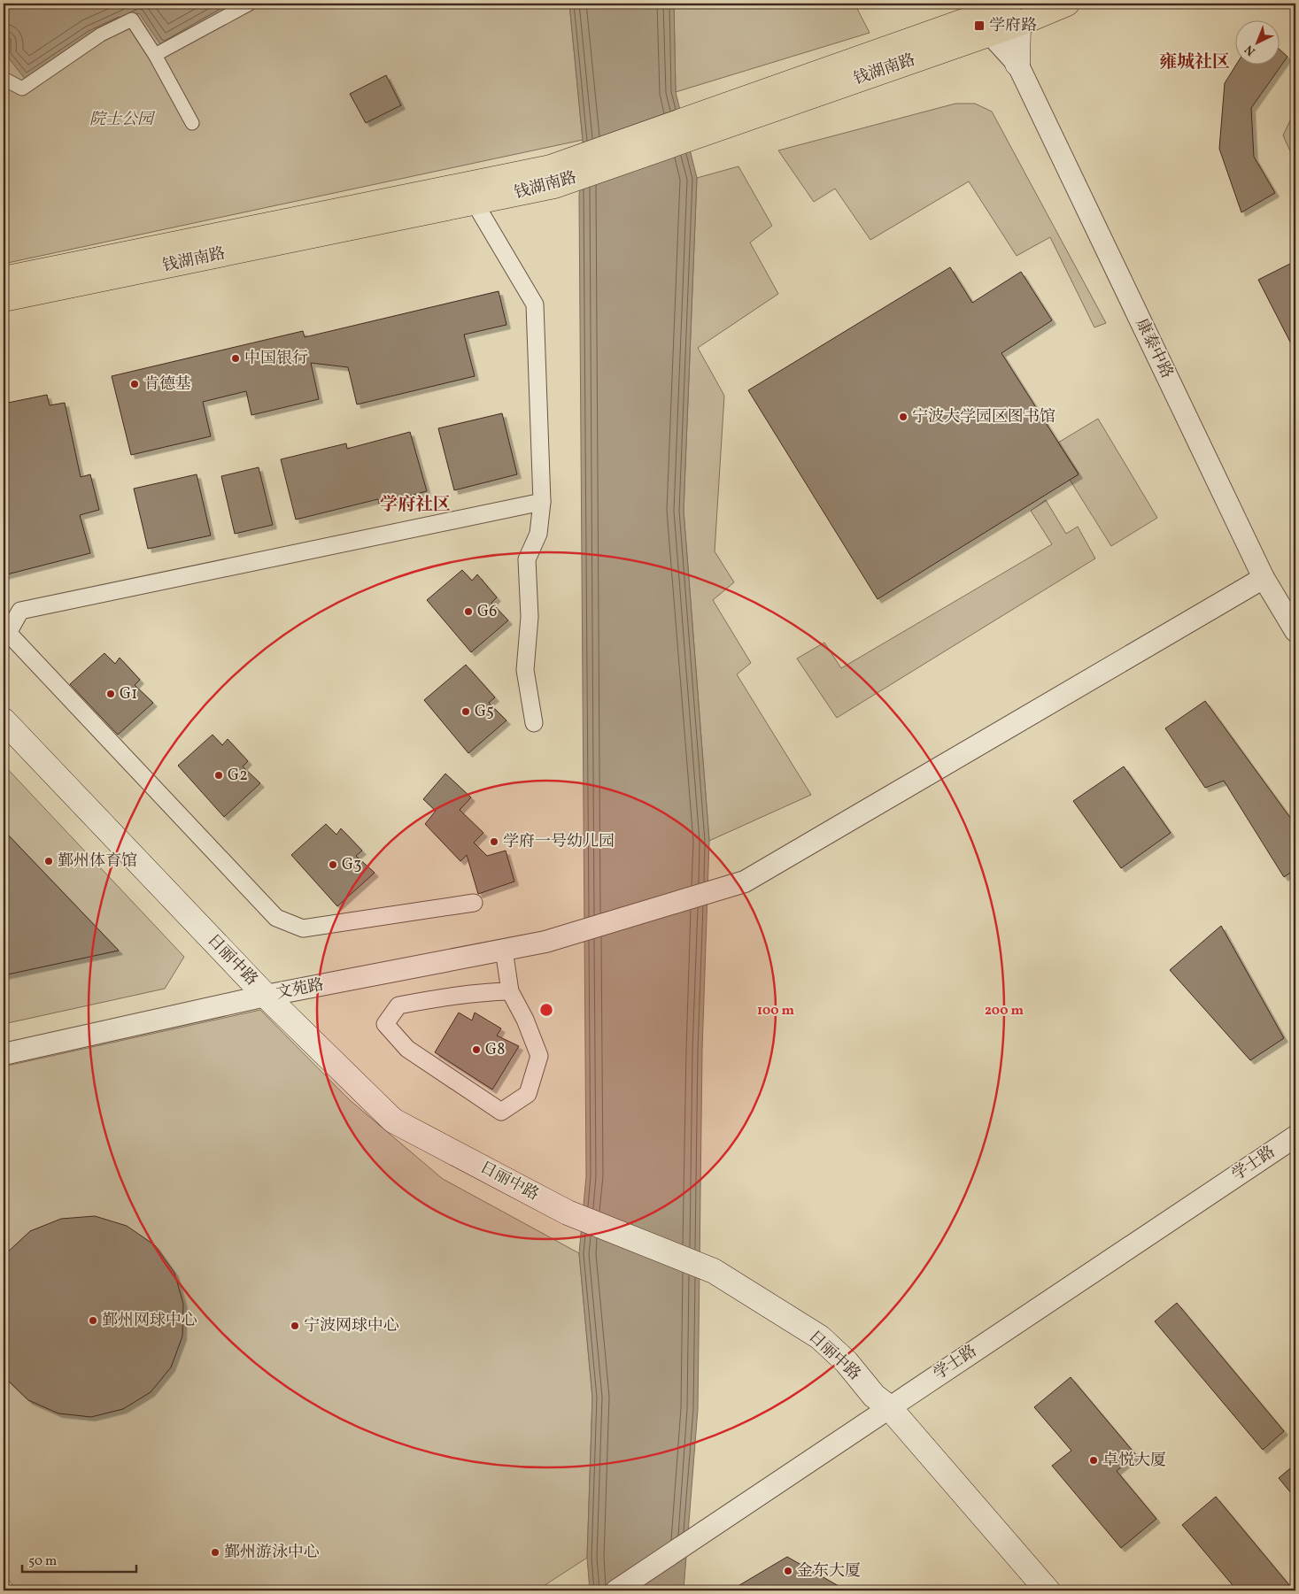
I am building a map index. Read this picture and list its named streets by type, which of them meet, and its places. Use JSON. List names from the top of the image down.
{
  "streets": {
    "main road": ["钱湖南路", "日丽中路"],
    "street": ["康泰中路", "文苑路", "学士路"]
  },
  "crossings": [
    ["钱湖南路", "康泰中路"],
    ["康泰中路", "文苑路"],
    ["日丽中路", "文苑路"],
    ["日丽中路", "学士路"]
  ],
  "districts": ["雍城社区", "学府社区"],
  "parks": ["院士公园"],
  "places": {
    "transit": ["学府路"],
    "other": [
      "中国银行",
      "肯德基",
      "宁波大学园区图书馆",
      "G6",
      "G1",
      "G5",
      "G2",
      "学府一号幼儿园",
      "鄞州体育馆",
      "G3",
      "G8",
      "鄞州网球中心",
      "宁波网球中心",
      "卓悦大厦",
      "鄞州游泳中心",
      "金东大厦"
    ]
  },
  "scale_bar": "50 m",
  "north": "bottom left",
  "rings": ["100 m", "200 m"]
}
